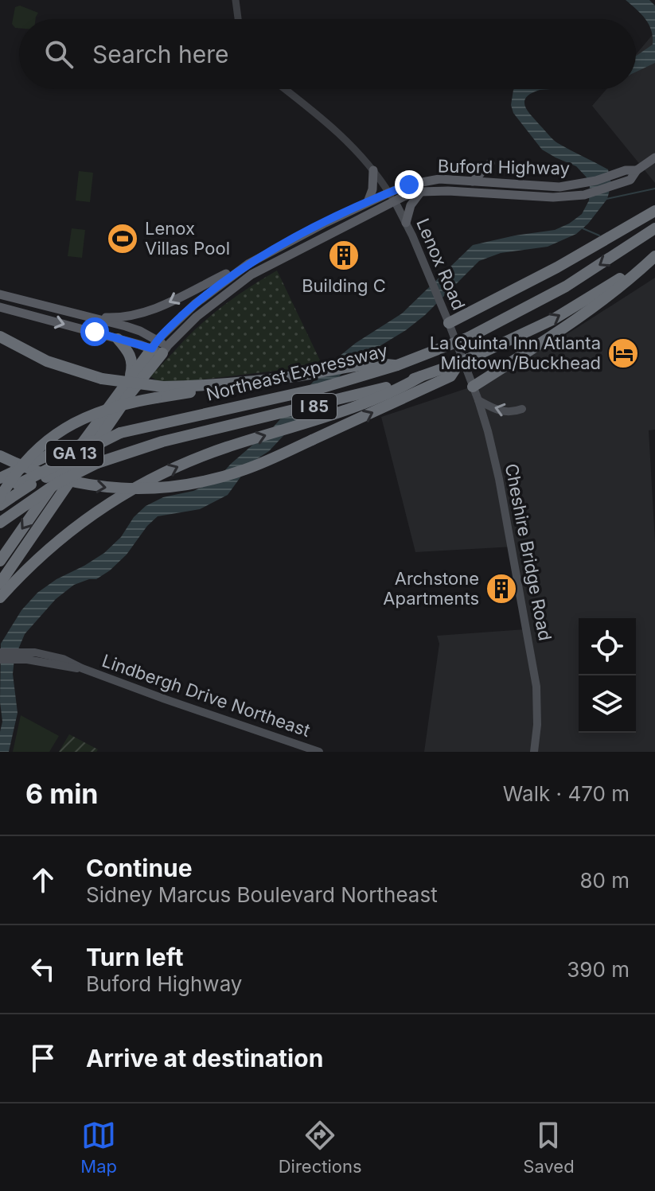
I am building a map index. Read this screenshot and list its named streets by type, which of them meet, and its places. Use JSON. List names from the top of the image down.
{
  "streets": {
    "highway": ["Northeast Expressway", "I 85", "GA 13"],
    "main road": [
      "Buford Highway",
      "Lenox Road",
      "Cheshire Bridge Road",
      "Lindbergh Drive Northeast"
    ]
  },
  "crossings": [
    ["Buford Highway", "Lenox Road"],
    ["Buford Highway", "GA 13"],
    ["Lenox Road", "Northeast Expressway"],
    ["Lenox Road", "Cheshire Bridge Road"],
    ["Northeast Expressway", "Cheshire Bridge Road"]
  ],
  "places": {
    "sports": ["Lenox Villas Pool"],
    "building": ["Building C", "Archstone Apartments"],
    "hotel": ["La Quinta Inn Atlanta Midtown/Buckhead"]
  },
  "page": {
    "search": "Search here",
    "heading": ["6 min", "Walk · 470 m"],
    "list": [
      ["Continue", "Sidney Marcus Boulevard Northeast", "80 m"],
      ["Turn left", "Buford Highway", "390 m"],
      "Arrive at destination"
    ],
    "nav": ["Map", "Directions", "Saved"]
  }
}
